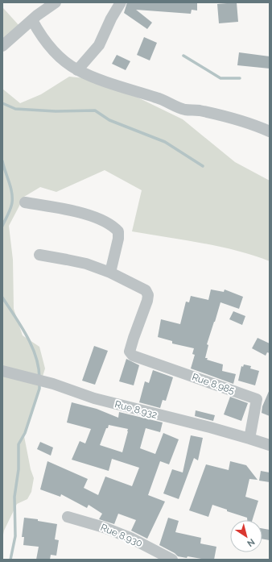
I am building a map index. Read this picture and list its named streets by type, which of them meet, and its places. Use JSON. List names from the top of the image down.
{
  "streets": {
    "street": ["Rue 8.985", "Rue 8.932", "Rue 8.930"]
  },
  "crossings": [
    ["Rue 8.985", "Rue 8.932"]
  ],
  "north": "bottom right"
}
